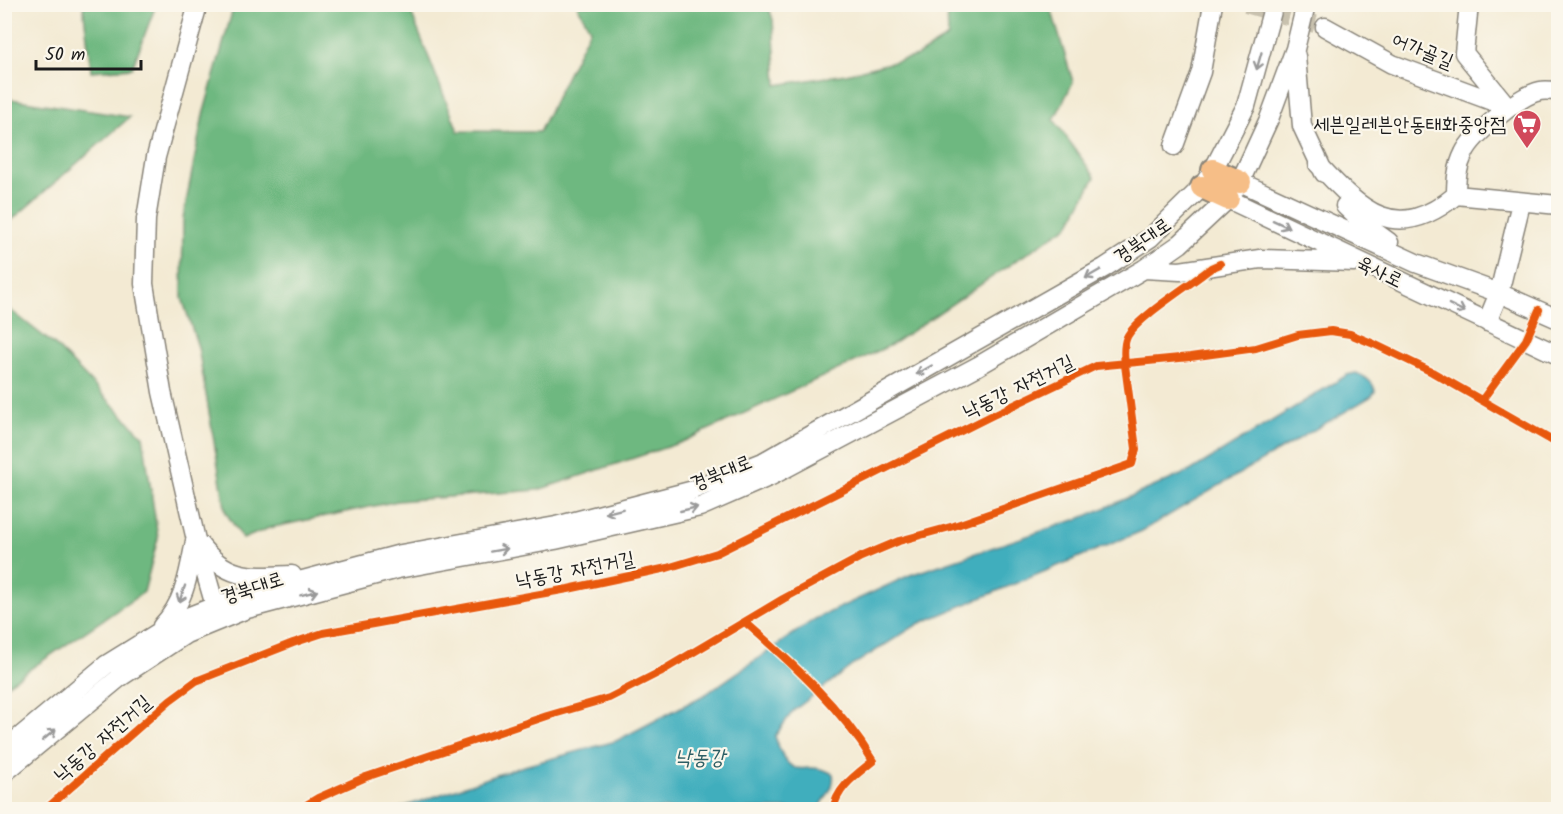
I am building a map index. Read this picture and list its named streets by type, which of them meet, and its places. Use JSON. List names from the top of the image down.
{
  "streets": {
    "main road": ["육사로"],
    "street": ["어가골길", "경북대로"],
    "cycle path": ["낙동강 자전거길"]
  },
  "crossings": [
    ["경북대로", "육사로"]
  ],
  "one_way": ["육사로"],
  "water": ["낙동강"],
  "places": {
    "supermarket": ["세븐일레븐안동태화중앙점"]
  },
  "scale_bar": "50 m"
}
